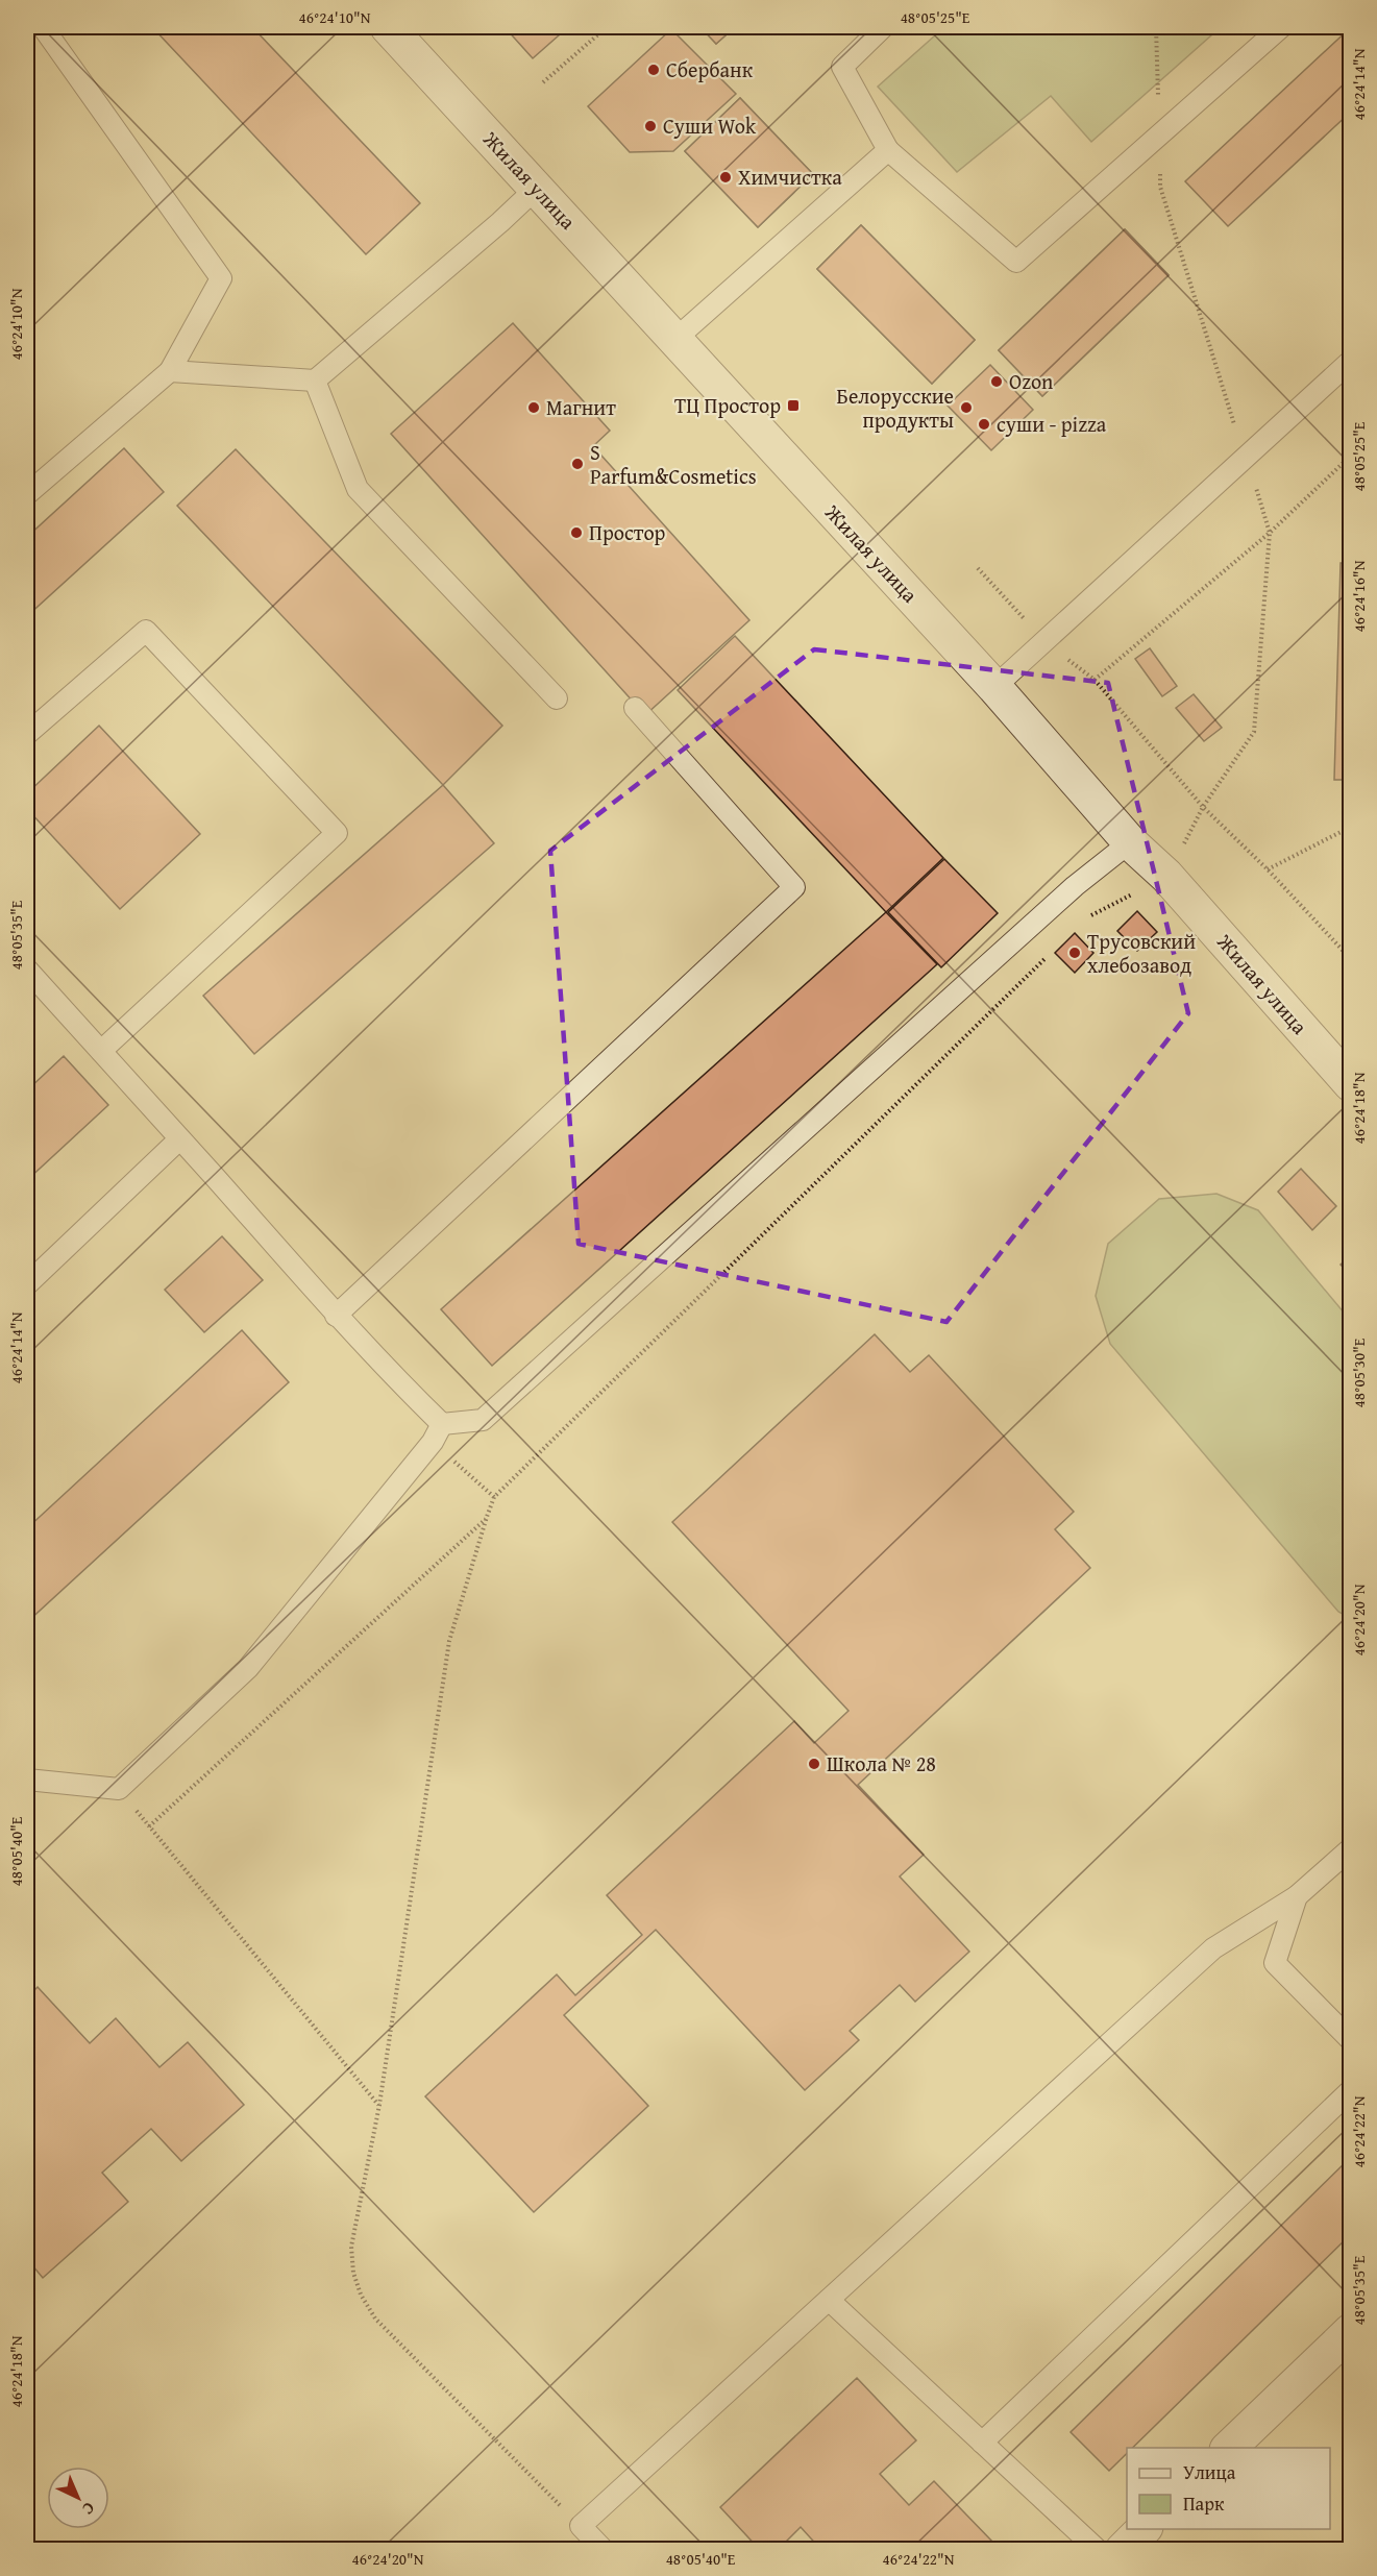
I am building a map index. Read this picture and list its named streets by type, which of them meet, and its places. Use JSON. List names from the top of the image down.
{
  "streets": {
    "street": ["Жилая улица"]
  },
  "places": {
    "other": [
      "Сбербанк",
      "Суши Wok",
      "Химчистка",
      "Ozon",
      "Магнит",
      "Белорусские продукты",
      "суши - pizza",
      "S Parfum&Cosmetics",
      "Простор",
      "Трусовский хлебозавод",
      "Школа № 28"
    ],
    "transit": ["ТЦ Простор"]
  },
  "legend": ["Улица", "Парк"],
  "north": "bottom right",
  "coordinates": [
    "46°24'10\"N",
    "48°05'25\"E",
    "46°24'14\"N",
    "46°24'16\"N",
    "48°05'35\"E",
    "46°24'18\"N",
    "48°05'30\"E",
    "46°24'20\"N",
    "48°05'40\"E",
    "46°24'22\"N"
  ]
}
